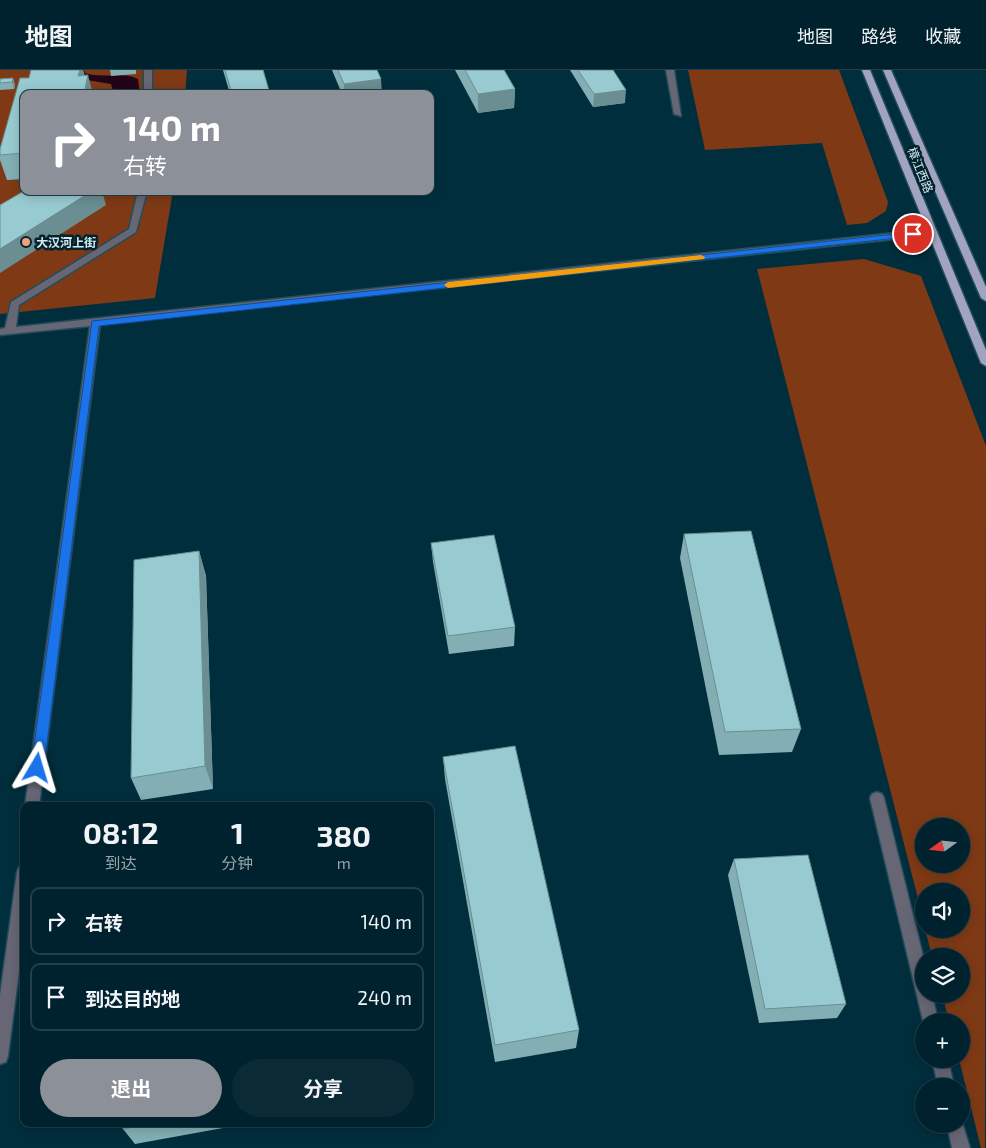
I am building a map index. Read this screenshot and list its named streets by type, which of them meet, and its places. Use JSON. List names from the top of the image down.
{
  "streets": {
    "main road": ["樟江西路"]
  },
  "places": ["大汉河上街"],
  "north": "left",
  "page": {
    "header": "地图",
    "nav": ["地图", "路线", "收藏"],
    "turn": ["140 m", "右转"],
    "eta": [
      "08:12",
      "到达",
      "1",
      "分钟",
      "380",
      "m"
    ],
    "map_buttons": ["+", "−"],
    "list": [
      {
        "name": "右转",
        "value": "140 m"
      },
      {
        "name": "到达目的地",
        "value": "240 m"
      }
    ],
    "buttons": ["退出", "分享"]
  }
}
